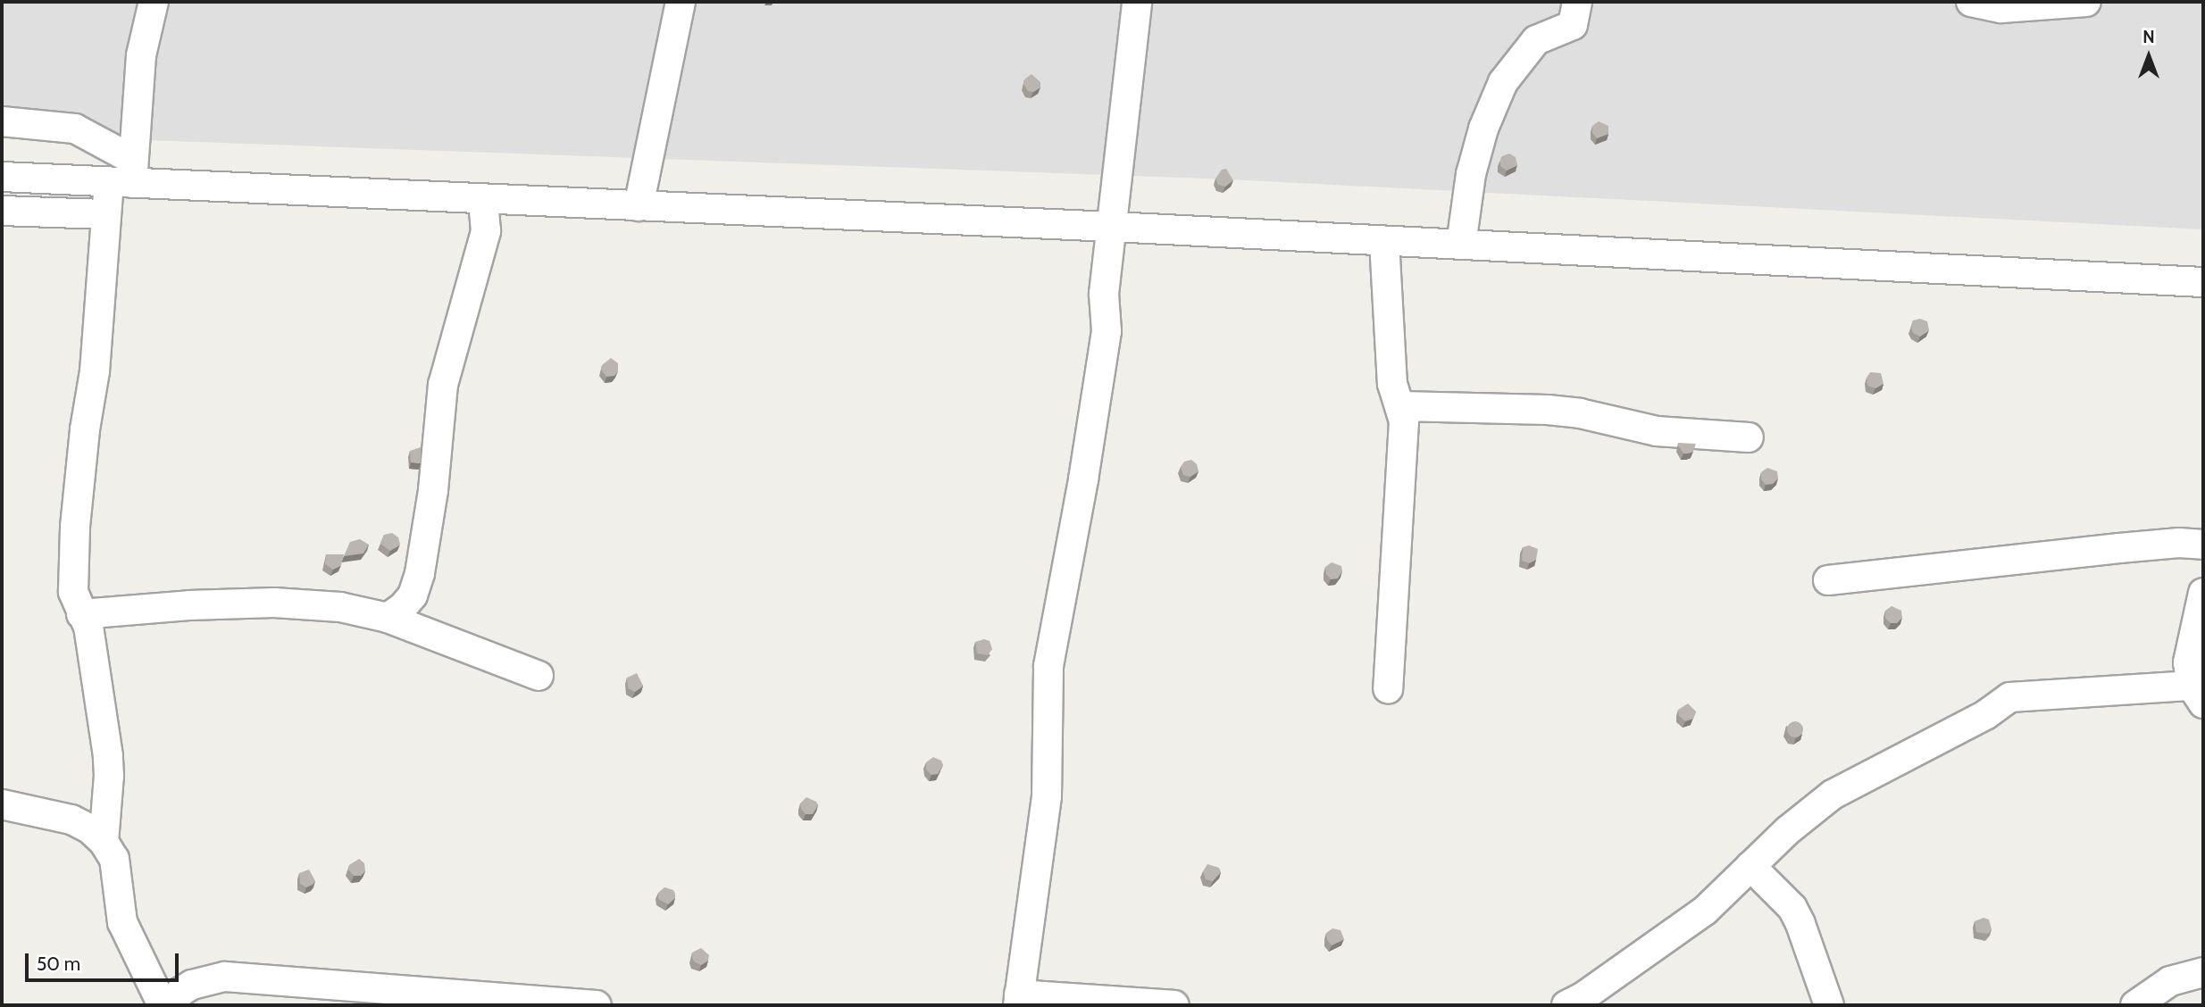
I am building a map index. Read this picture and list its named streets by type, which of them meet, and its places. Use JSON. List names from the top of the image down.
{
  "scale_bar": "50 m",
  "north": "top"
}
